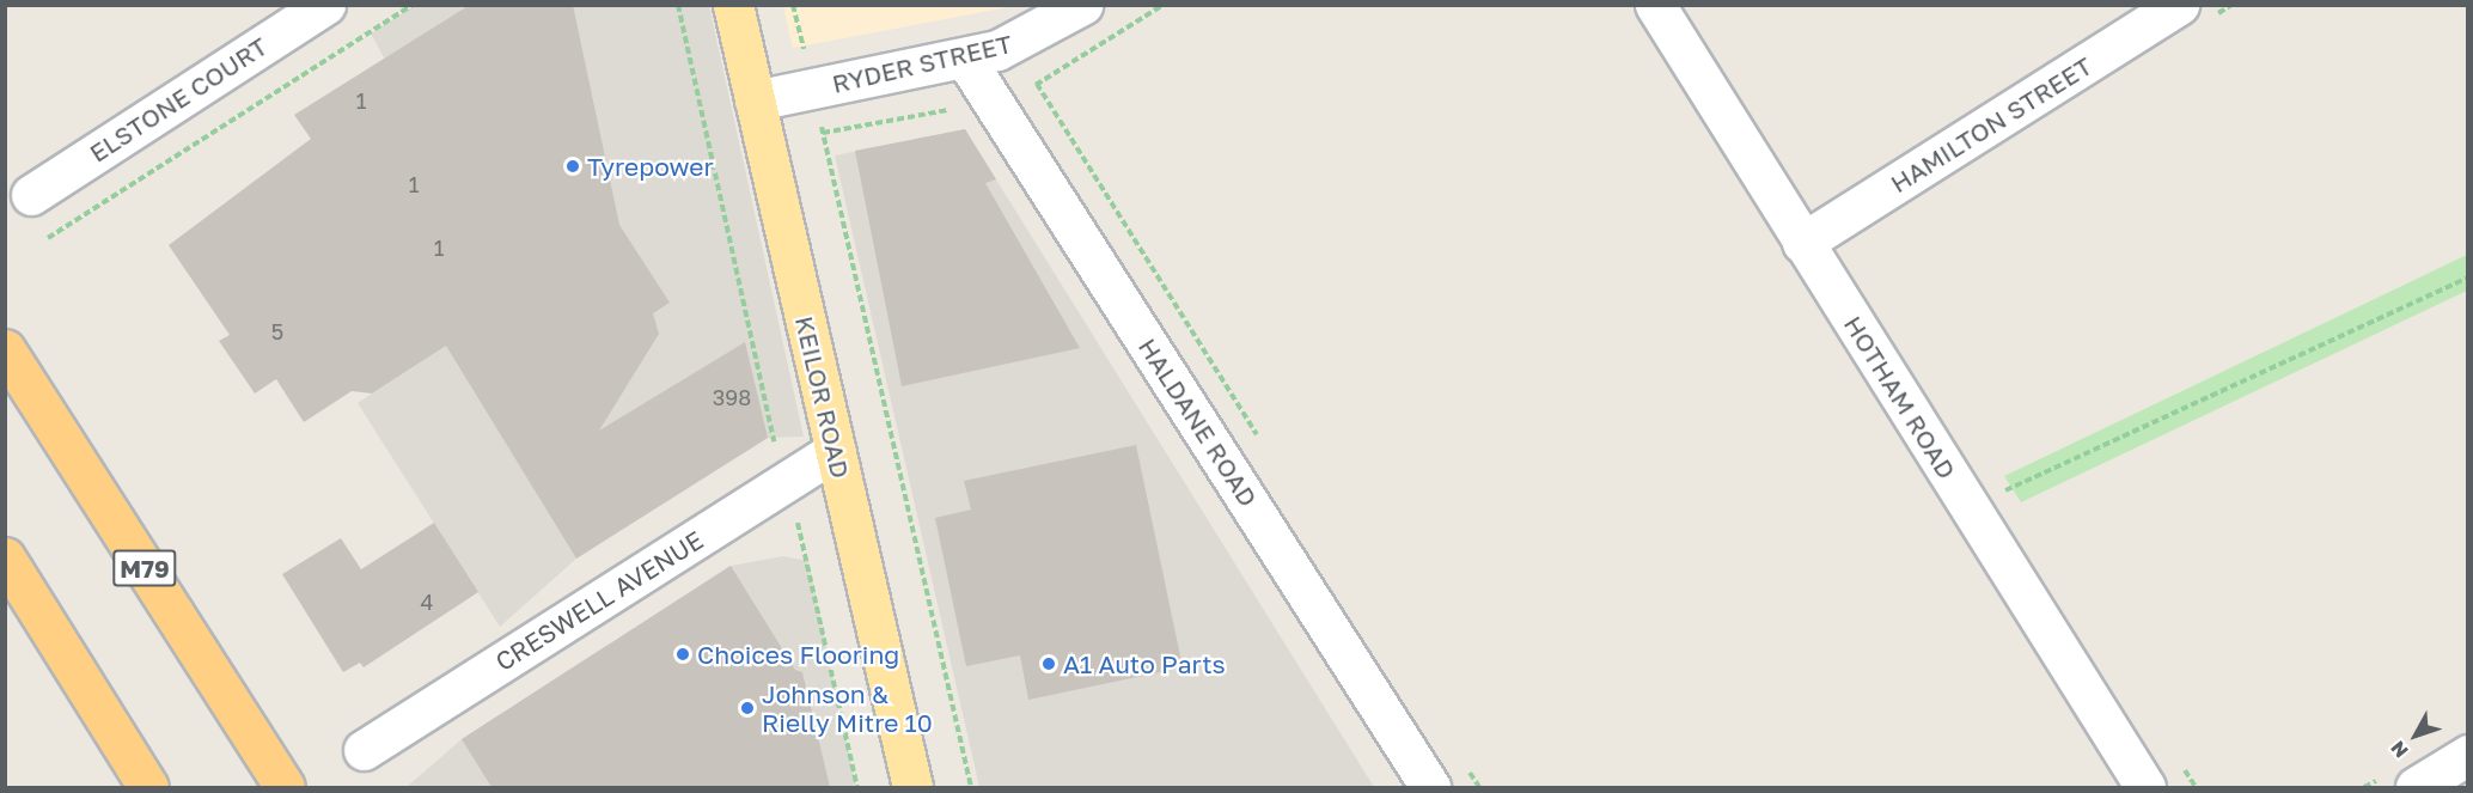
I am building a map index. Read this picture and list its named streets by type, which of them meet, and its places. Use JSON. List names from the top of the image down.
{
  "streets": {
    "highway": ["M79"],
    "main road": ["KEILOR ROAD"],
    "street": [
      "RYDER STREET",
      "ELSTONE COURT",
      "HAMILTON STREET",
      "HOTHAM ROAD",
      "HALDANE ROAD",
      "CRESWELL AVENUE"
    ]
  },
  "crossings": [
    ["RYDER STREET", "KEILOR ROAD"],
    ["RYDER STREET", "HALDANE ROAD"],
    ["HAMILTON STREET", "HOTHAM ROAD"],
    ["KEILOR ROAD", "CRESWELL AVENUE"]
  ],
  "places": [
    "Tyrepower",
    "Choices Flooring",
    "A1 Auto Parts",
    "Johnson & Rielly Mitre 10"
  ],
  "house_numbers": [
    "1",
    "1",
    "1",
    "5",
    "398",
    "4"
  ],
  "north": "bottom left"
}
